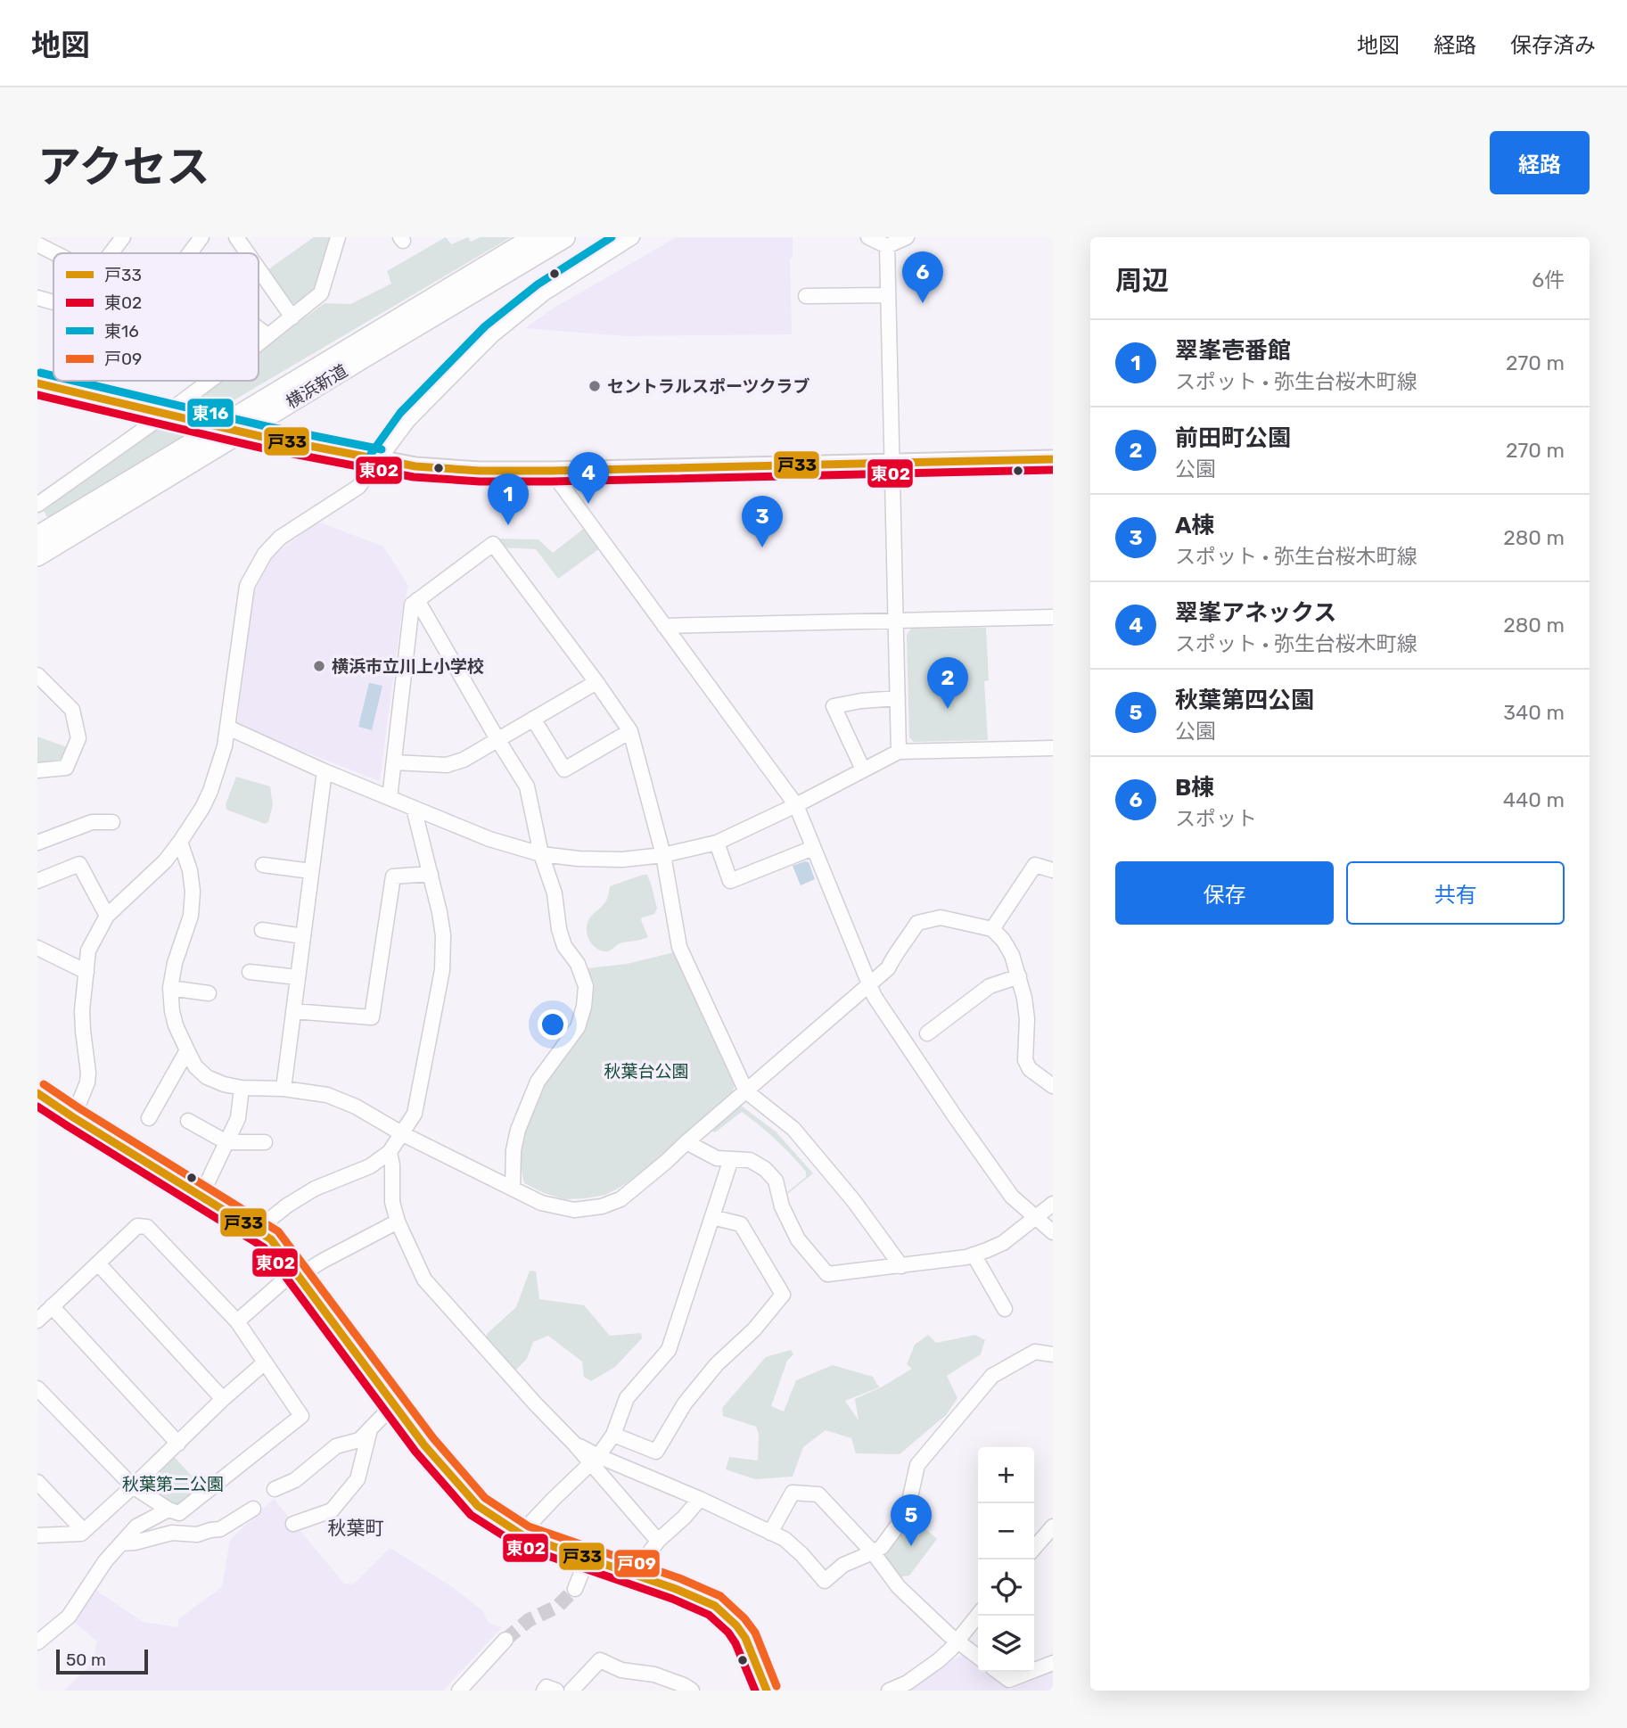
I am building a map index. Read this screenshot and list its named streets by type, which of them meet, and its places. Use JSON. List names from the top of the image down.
{
  "streets": {
    "highway": ["横浜新道"]
  },
  "districts": ["秋葉町"],
  "parks": ["秋葉台公園", "秋葉第二公園"],
  "places": ["セントラルスポーツクラブ", "横浜市立川上小学校"],
  "lines": [
    "transit line 東16",
    "transit line 戸33",
    "transit line 東02",
    "transit line 戸09"
  ],
  "legend": [
    "戸33",
    "東02",
    "東16",
    "戸09"
  ],
  "scale_bar": "50 m",
  "page": {
    "header": "地図",
    "nav": ["地図", "経路", "保存済み"],
    "title": "アクセス",
    "buttons": [
      "経路",
      ["保存", "共有"]
    ],
    "heading": ["周辺", "6件"],
    "pins": [
      "6",
      "4",
      "1",
      "3",
      "2",
      "5"
    ],
    "list": [
      {
        "mark": "1",
        "name": "翠峯壱番館",
        "note": "スポット · 弥生台桜木町線",
        "value": "270 m"
      },
      {
        "mark": "2",
        "name": "前田町公園",
        "note": "公園",
        "value": "270 m"
      },
      {
        "mark": "3",
        "name": "A棟",
        "note": "スポット · 弥生台桜木町線",
        "value": "280 m"
      },
      {
        "mark": "4",
        "name": "翠峯アネックス",
        "note": "スポット · 弥生台桜木町線",
        "value": "280 m"
      },
      {
        "mark": "5",
        "name": "秋葉第四公園",
        "note": "公園",
        "value": "340 m"
      },
      {
        "mark": "6",
        "name": "B棟",
        "note": "スポット",
        "value": "440 m"
      }
    ],
    "map_buttons": ["+", "−"],
    "scale": "50 m"
  }
}
